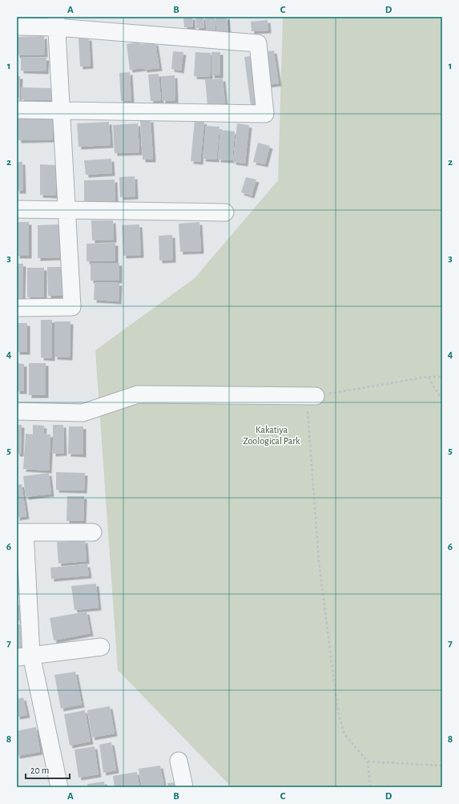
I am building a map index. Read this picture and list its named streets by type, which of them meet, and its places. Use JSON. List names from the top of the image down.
{
  "parks": ["Kakatiya Zoological Park"],
  "scale_bar": "20 m",
  "grid": {
    "columns": [
      "A",
      "B",
      "C",
      "D"
    ],
    "rows": [
      "1",
      "2",
      "3",
      "4",
      "5",
      "6",
      "7",
      "8"
    ]
  }
}
